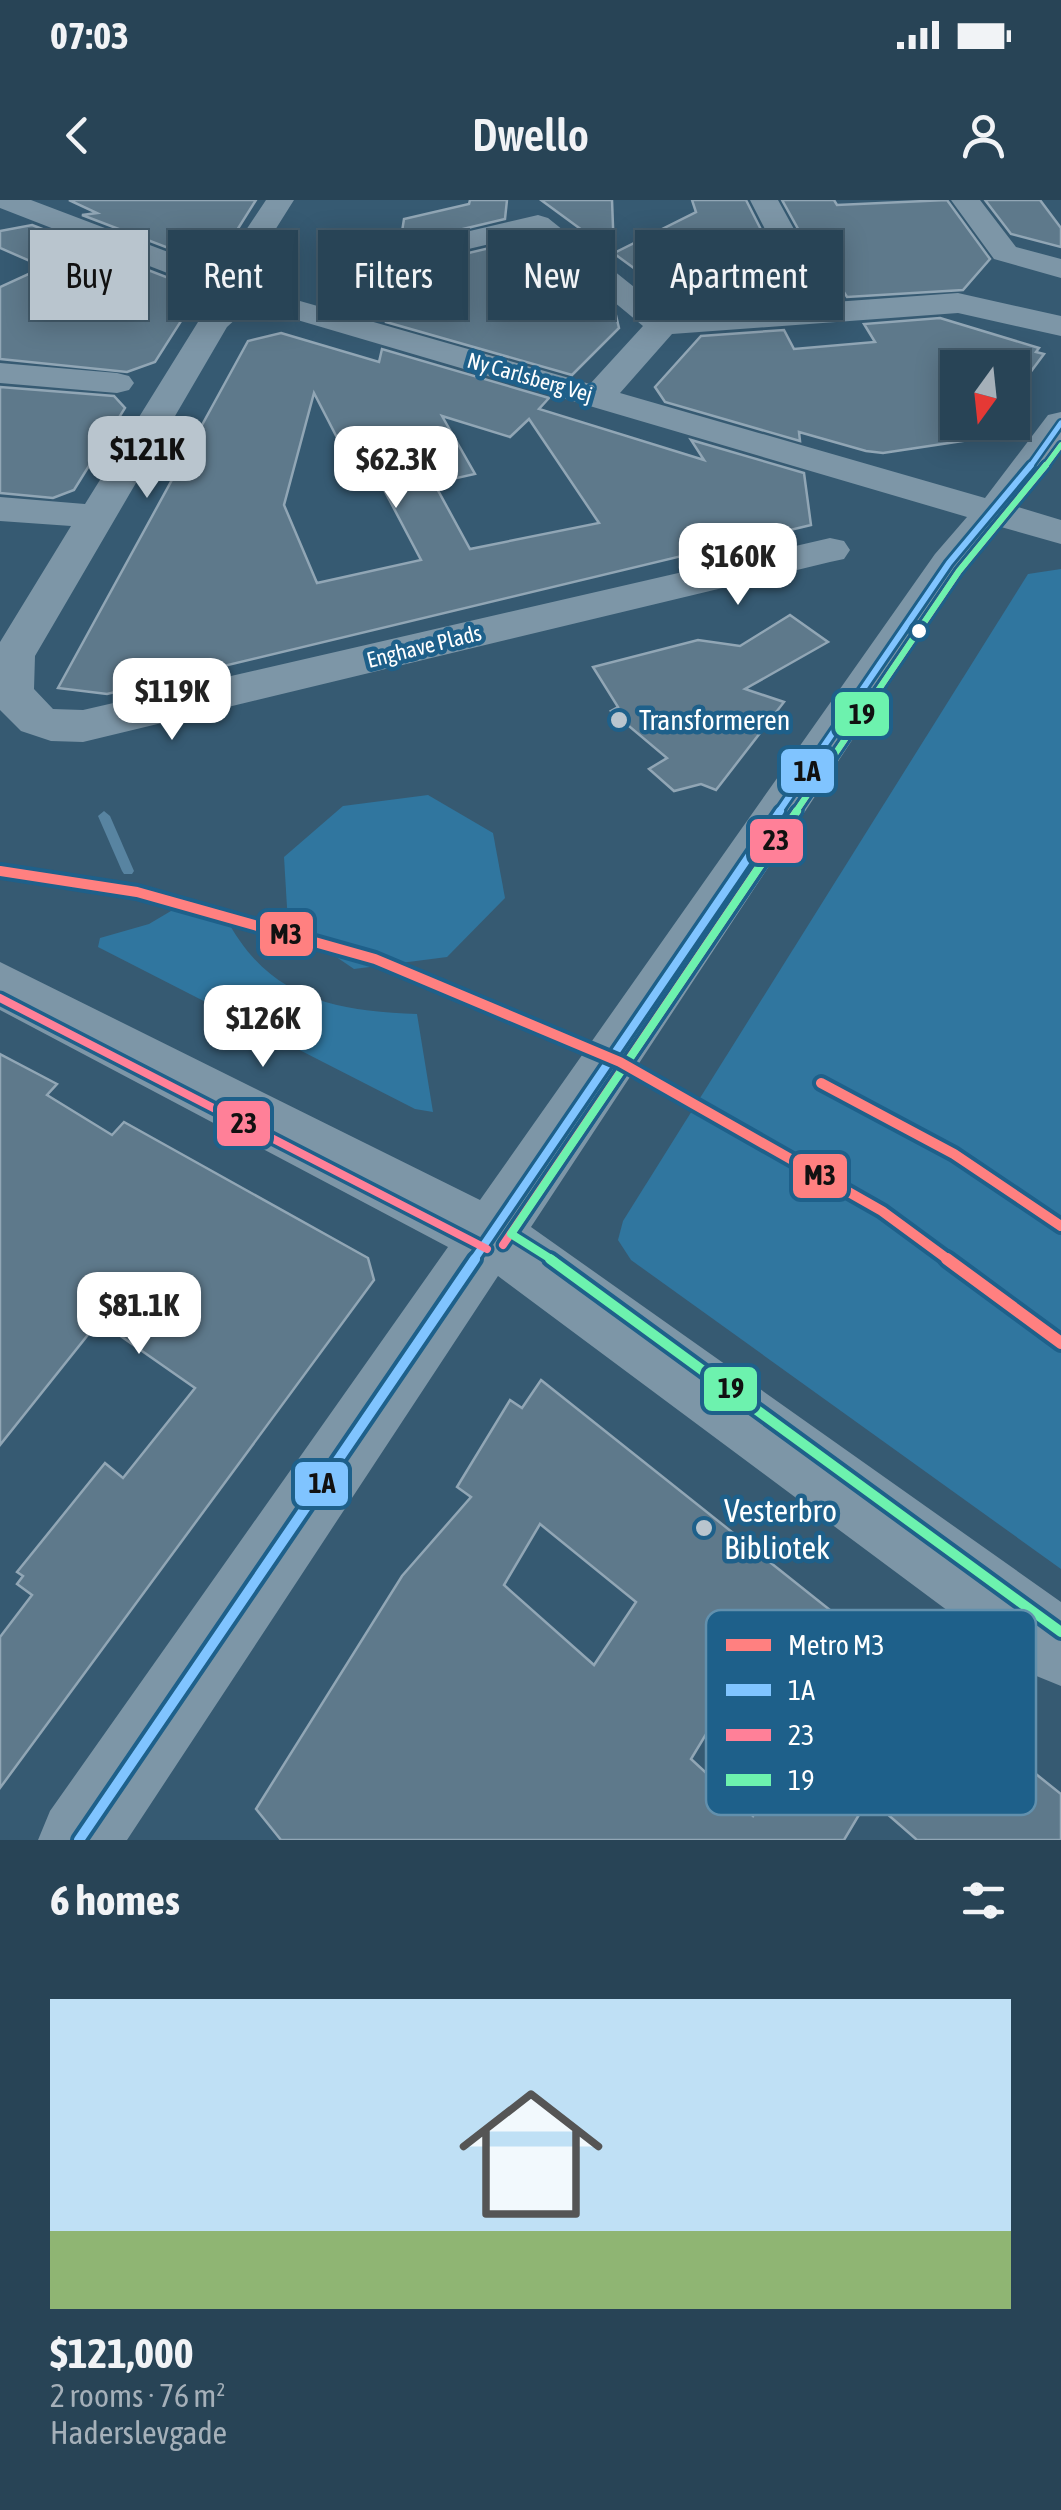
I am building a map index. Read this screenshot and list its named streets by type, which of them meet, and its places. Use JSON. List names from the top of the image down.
{
  "streets": {
    "street": ["Ny Carlsberg Vej", "Enghave Plads"]
  },
  "places": ["Transformeren", "Vesterbro Bibliotek"],
  "lines": [
    "transit line 1A",
    "transit line 23",
    "transit line 19",
    "metro line M3"
  ],
  "legend": [
    "Metro M3",
    "1A",
    "23",
    "19"
  ],
  "north": "bottom",
  "page": {
    "status": "07:03",
    "header": "Dwello",
    "chip": [
      "Buy",
      "Rent",
      "Filters",
      "New",
      "Apartment"
    ],
    "price": [
      "$121K",
      "$62.3K",
      "$160K",
      "$119K",
      "$126K",
      "$81.1K"
    ],
    "heading": "6 homes",
    "list": [
      {
        "name": "$121,000",
        "note": "2 rooms · 76 m² · Haderslevgade"
      }
    ]
  }
}
